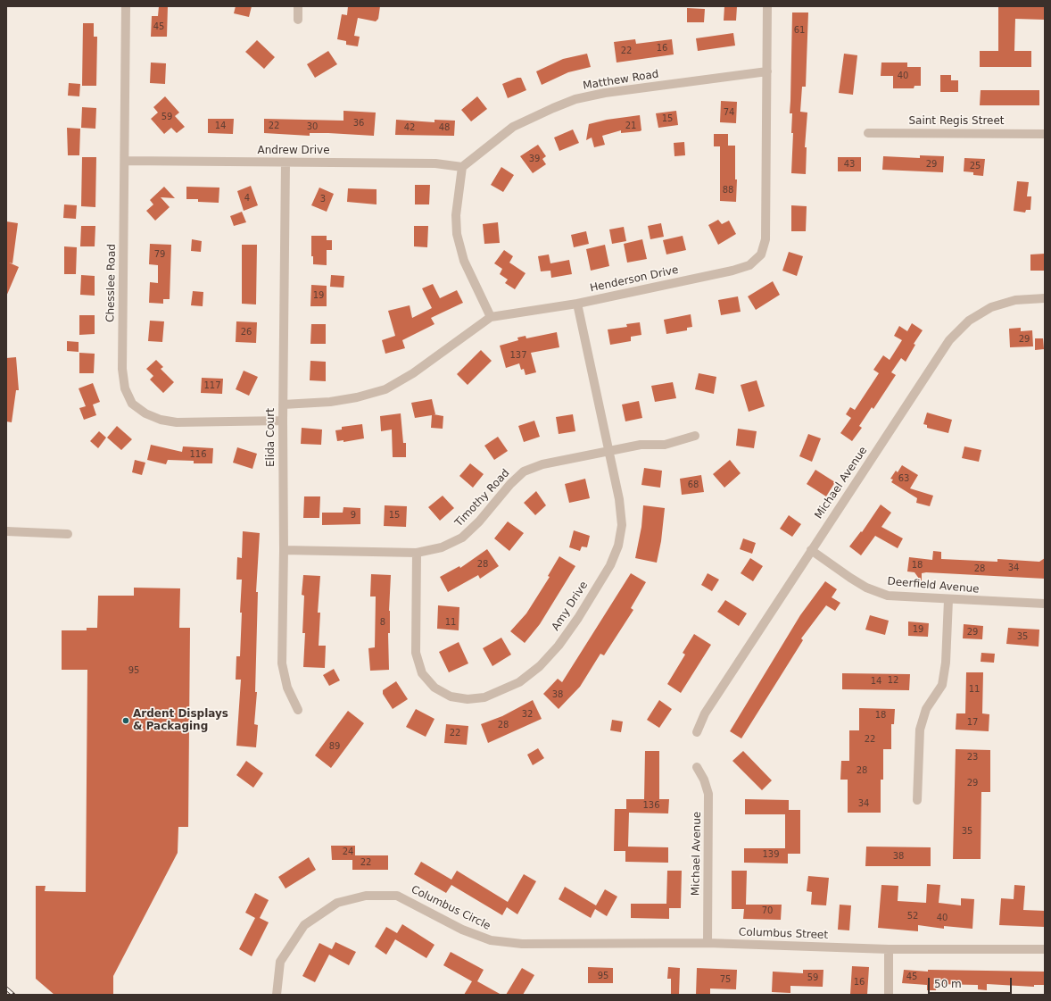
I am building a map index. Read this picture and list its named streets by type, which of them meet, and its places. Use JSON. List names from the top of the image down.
{
  "streets": {
    "street": [
      "Matthew Road",
      "Saint Regis Street",
      "Andrew Drive",
      "Henderson Drive",
      "Chesslee Road",
      "Elida Court",
      "Michael Avenue",
      "Timothy Road",
      "Deerfield Avenue",
      "Amy Drive",
      "Columbus Circle",
      "Columbus Street"
    ]
  },
  "crossings": [
    ["Matthew Road", "Andrew Drive"],
    ["Matthew Road", "Henderson Drive"],
    ["Andrew Drive", "Chesslee Road"],
    ["Andrew Drive", "Elida Court"],
    ["Henderson Drive", "Elida Court"],
    ["Henderson Drive", "Amy Drive"],
    ["Chesslee Road", "Elida Court"],
    ["Elida Court", "Timothy Road"],
    ["Michael Avenue", "Deerfield Avenue"],
    ["Michael Avenue", "Columbus Street"],
    ["Timothy Road", "Amy Drive"],
    ["Columbus Circle", "Columbus Street"]
  ],
  "places": ["Ardent Displays & Packaging"],
  "house_numbers": [
    "45",
    "61",
    "16",
    "22",
    "40",
    "74",
    "59",
    "15",
    "36",
    "14",
    "22",
    "21",
    "30",
    "42",
    "48",
    "39",
    "43",
    "29",
    "25",
    "88",
    "4",
    "3",
    "79",
    "19",
    "26",
    "29",
    "137",
    "117",
    "116",
    "63",
    "68",
    "9",
    "15",
    "28",
    "18",
    "34",
    "28",
    "8",
    "11",
    "19",
    "29",
    "35",
    "95",
    "12",
    "14",
    "11",
    "38",
    "32",
    "18",
    "17",
    "28",
    "22",
    "22",
    "89",
    "23",
    "28",
    "29",
    "34",
    "136",
    "35",
    "24",
    "139",
    "38",
    "22",
    "70",
    "52",
    "40",
    "95",
    "45",
    "59",
    "75",
    "16"
  ],
  "scale_bar": "50 m"
}
